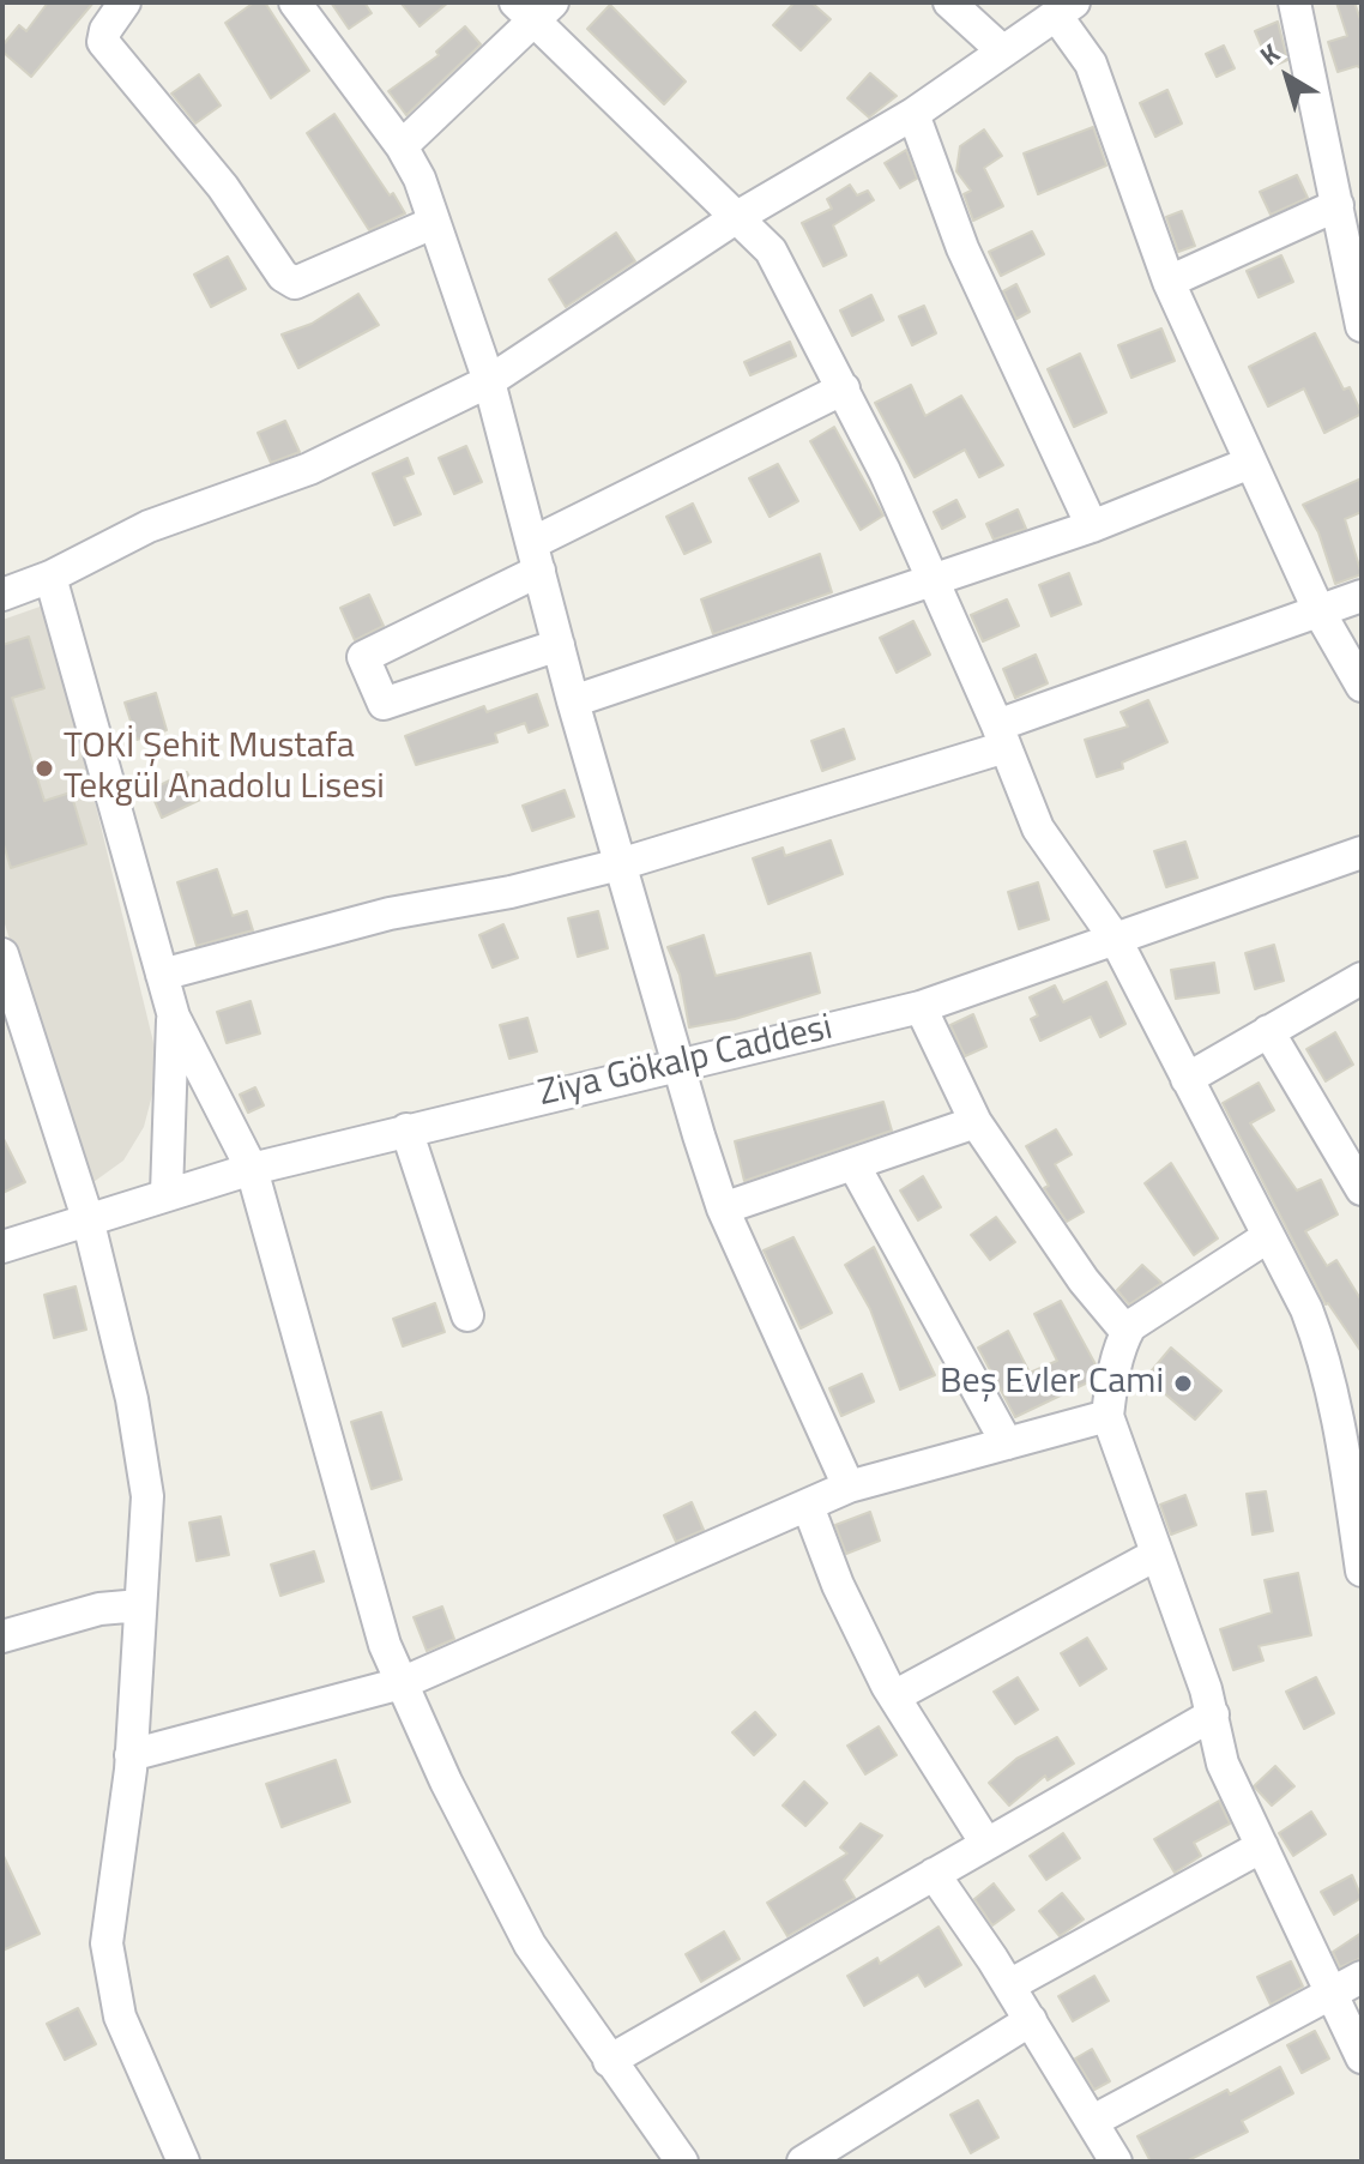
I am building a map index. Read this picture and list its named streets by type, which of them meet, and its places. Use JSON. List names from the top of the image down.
{
  "streets": {
    "street": ["Ziya Gökalp Caddesi"]
  },
  "places": ["TOKİ Şehit Mustafa Tekgül Anadolu Lisesi", "Beş Evler Cami"],
  "north": "top left"
}
